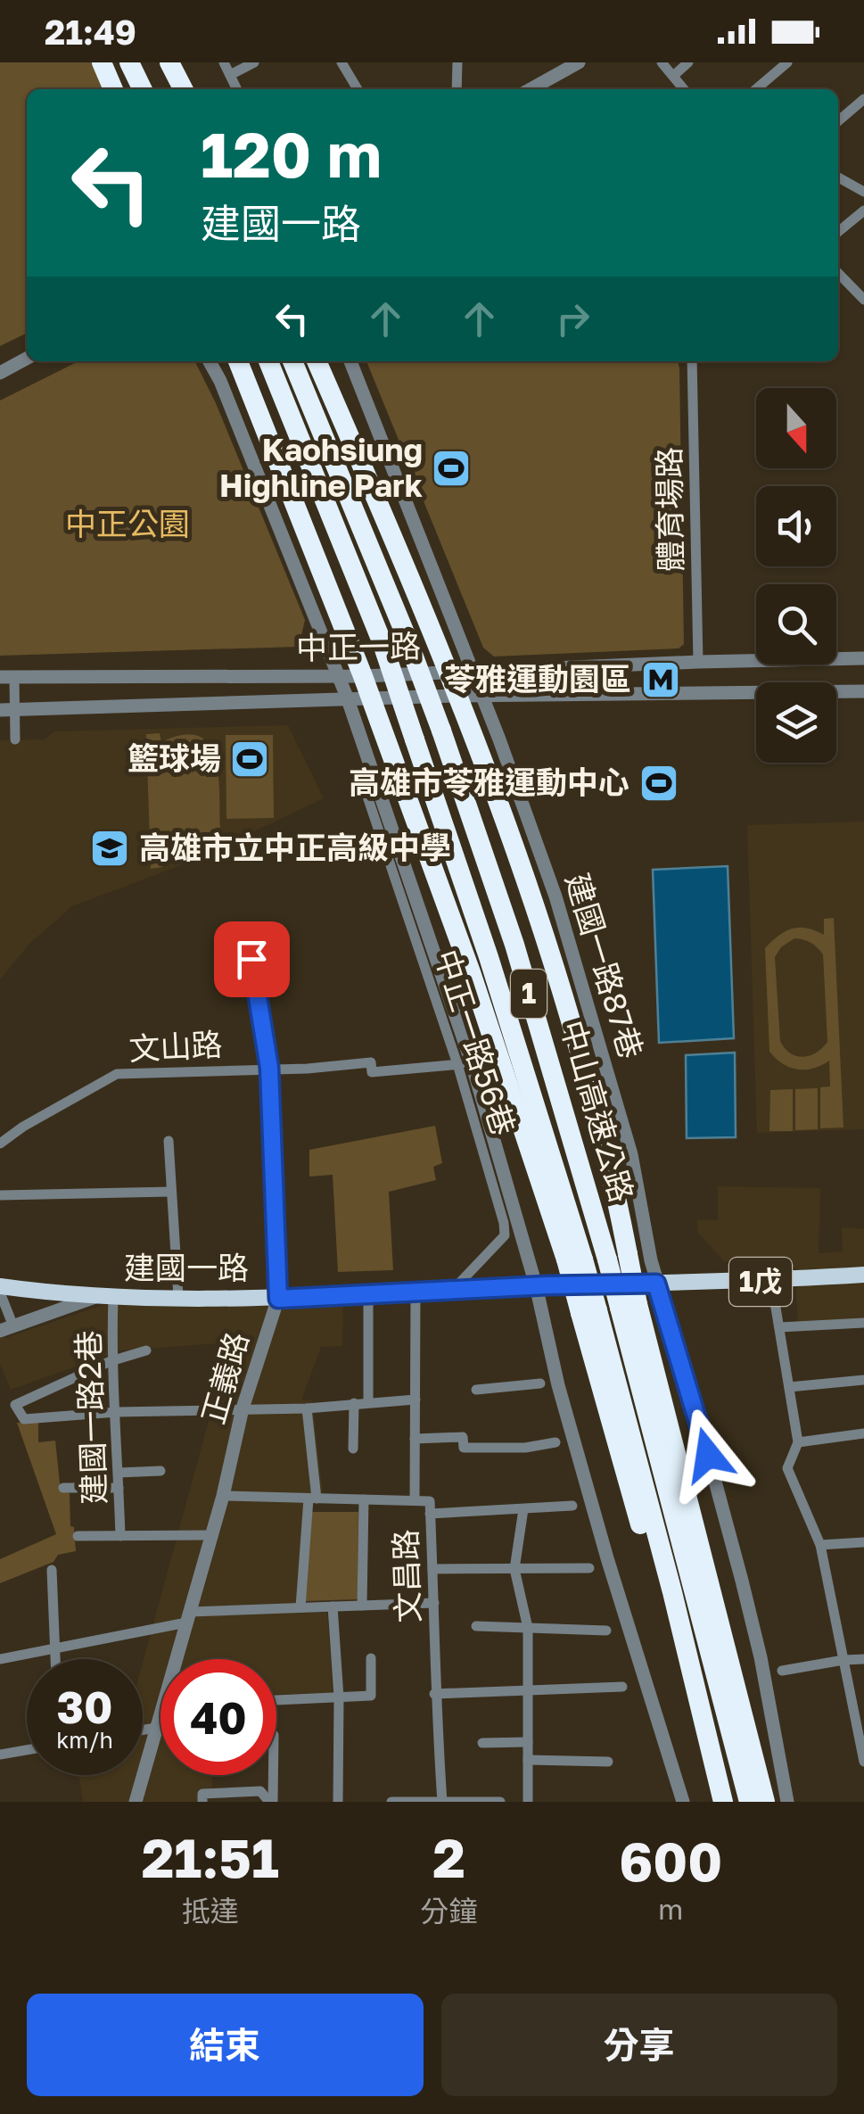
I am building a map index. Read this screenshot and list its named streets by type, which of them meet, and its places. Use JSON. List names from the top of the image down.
{
  "streets": {
    "highway": ["1", "中山高速公路"],
    "main road": ["建國一路", "1戊"],
    "street": [
      "體育場路",
      "中正一路",
      "建國一路87巷",
      "中正一路56巷",
      "文山路",
      "正義路",
      "建國一路2巷",
      "文昌路"
    ]
  },
  "crossings": [
    ["體育場路", "中正一路"],
    ["中正一路", "建國一路87巷"],
    ["建國一路87巷", "建國一路"],
    ["中正一路56巷", "文山路"],
    ["中正一路56巷", "建國一路"],
    ["文山路", "正義路"],
    ["建國一路", "1戊"],
    ["建國一路", "正義路"],
    ["建國一路", "建國一路2巷"],
    ["1戊", "建國一路2巷"],
    ["正義路", "文昌路"]
  ],
  "parks": ["中正公園"],
  "places": {
    "sports": ["Kaohsiung Highline Park", "籃球場", "高雄市苓雅運動中心"],
    "metro station": ["苓雅運動園區"],
    "school or university": ["高雄市立中正高級中學"]
  },
  "north": "bottom",
  "page": {
    "status": "21:49",
    "turn": ["120 m", "建國一路"],
    "speed": "30 km/h",
    "limit": "40",
    "eta": [
      "21:51",
      "抵達",
      "2",
      "分鐘",
      "600",
      "m"
    ],
    "buttons": ["結束", "分享"]
  }
}
